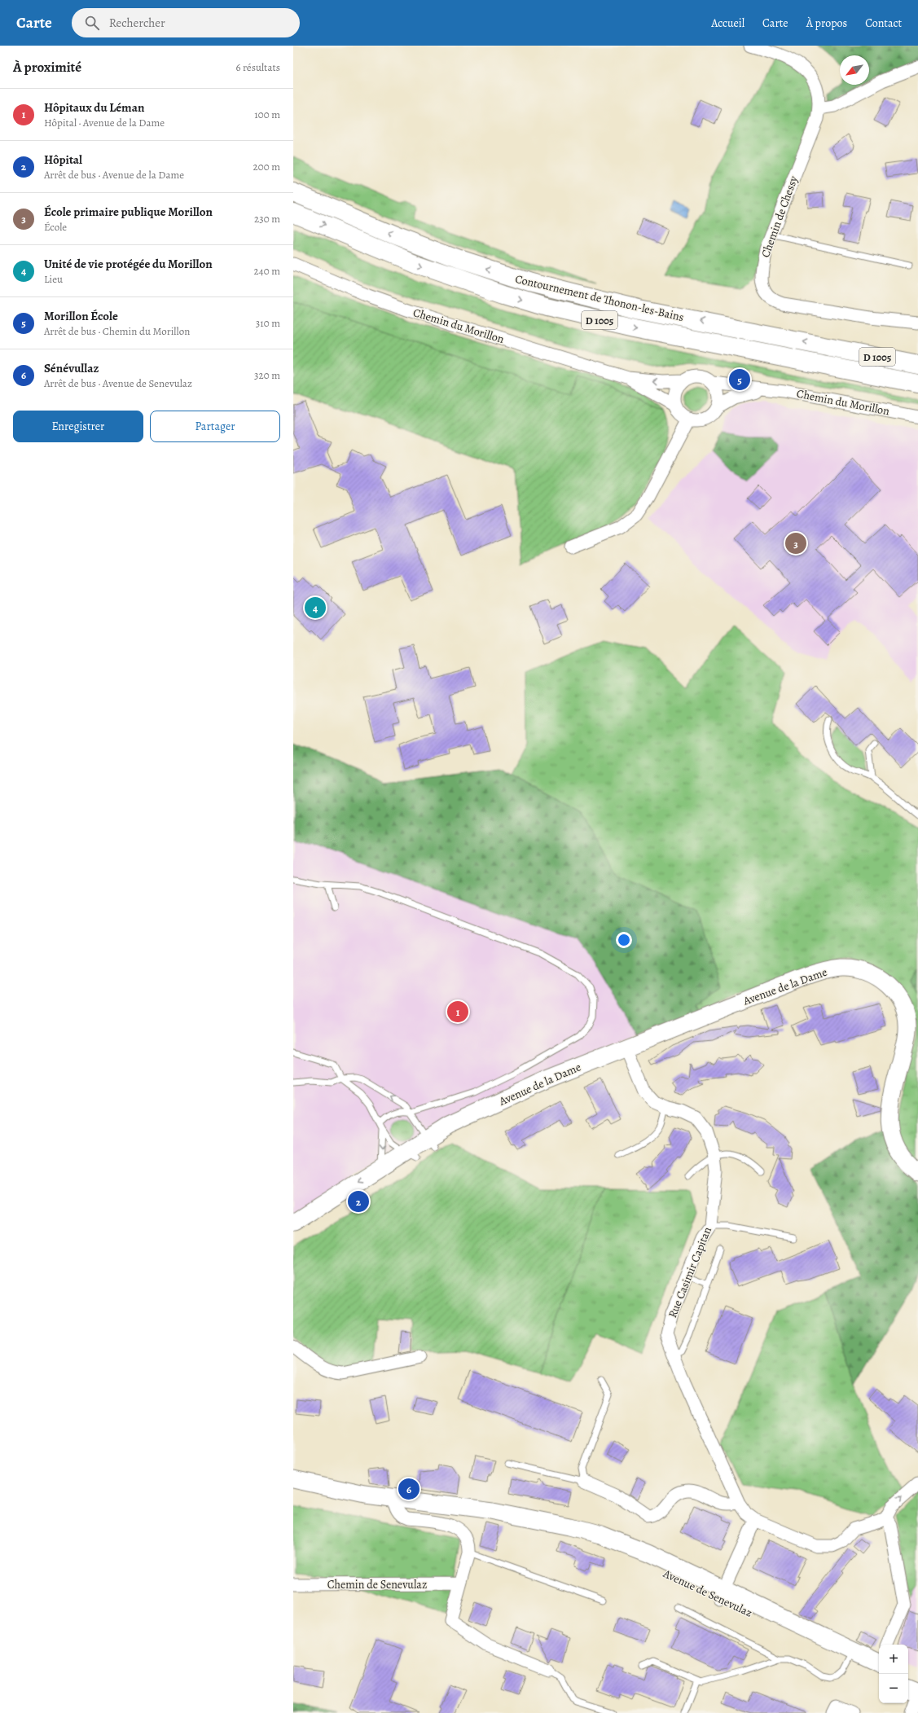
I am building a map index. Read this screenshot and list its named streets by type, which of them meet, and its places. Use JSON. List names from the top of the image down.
{
  "streets": {
    "highway": ["Contournement de Thonon-les-Bains", "D 1005"],
    "main road": ["Avenue de la Dame", "Avenue de Senevulaz"],
    "street": [
      "Chemin de Chessy",
      "Chemin du Morillon",
      "Rue Casimir Capitan",
      "Chemin de Senevulaz"
    ]
  },
  "crossings": [
    ["Avenue de la Dame", "Rue Casimir Capitan"]
  ],
  "north": "bottom left",
  "page": {
    "header": "Carte",
    "search": "Rechercher",
    "nav": [
      "Accueil",
      "Carte",
      "À propos",
      "Contact"
    ],
    "heading": ["À proximité", "6 résultats"],
    "list": [
      {
        "mark": "1",
        "name": "Hôpitaux du Léman",
        "note": "Hôpital · Avenue de la Dame",
        "value": "100 m"
      },
      {
        "mark": "2",
        "name": "Hôpital",
        "note": "Arrêt de bus · Avenue de la Dame",
        "value": "200 m"
      },
      {
        "mark": "3",
        "name": "École primaire publique Morillon",
        "note": "École",
        "value": "230 m"
      },
      {
        "mark": "4",
        "name": "Unité de vie protégée du Morillon",
        "note": "Lieu",
        "value": "240 m"
      },
      {
        "mark": "5",
        "name": "Morillon École",
        "note": "Arrêt de bus · Chemin du Morillon",
        "value": "310 m"
      },
      {
        "mark": "6",
        "name": "Sénévullaz",
        "note": "Arrêt de bus · Avenue de Senevulaz",
        "value": "320 m"
      }
    ],
    "pins": [
      "5",
      "3",
      "4",
      "1",
      "2",
      "6"
    ],
    "buttons": ["Enregistrer", "Partager"],
    "map_buttons": ["+", "−"]
  }
}
